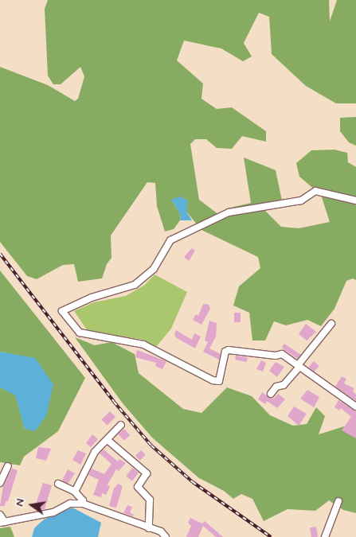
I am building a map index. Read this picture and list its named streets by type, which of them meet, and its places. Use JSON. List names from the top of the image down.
{
  "north": "left"
}
